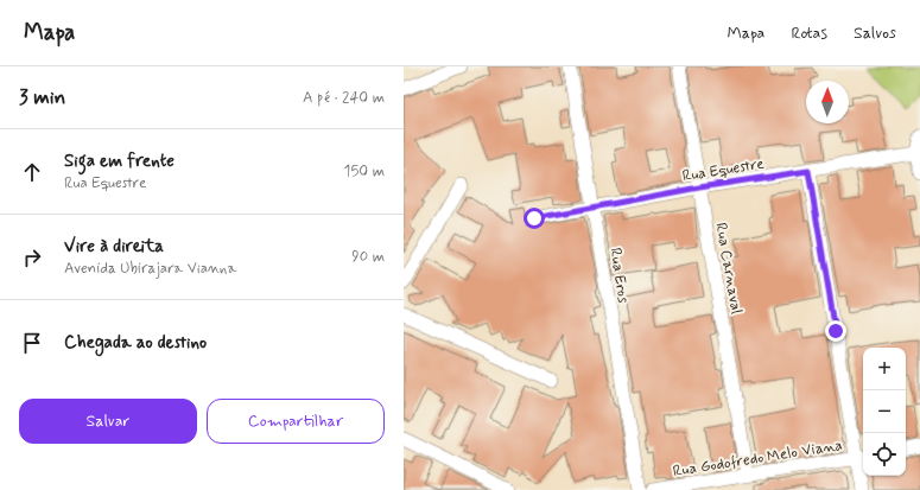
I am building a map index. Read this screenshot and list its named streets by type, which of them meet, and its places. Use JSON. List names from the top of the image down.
{
  "streets": {
    "street": [
      "Rua Equestre",
      "Rua Carnaval",
      "Rua Eros",
      "Rua Godofredo Melo Viana"
    ]
  },
  "crossings": [
    ["Rua Equestre", "Rua Carnaval"],
    ["Rua Equestre", "Rua Eros"],
    ["Rua Carnaval", "Rua Godofredo Melo Viana"]
  ],
  "north": "top",
  "page": {
    "header": "Mapa",
    "nav": ["Mapa", "Rotas", "Salvos"],
    "heading": ["3 min", "A pé · 240 m"],
    "list": [
      ["Siga em frente", "Rua Equestre", "150 m"],
      ["Vire à direita", "Avenida Ubirajara Vianna", "90 m"],
      "Chegada ao destino"
    ],
    "map_buttons": ["+", "−"],
    "buttons": ["Salvar", "Compartilhar"]
  }
}
